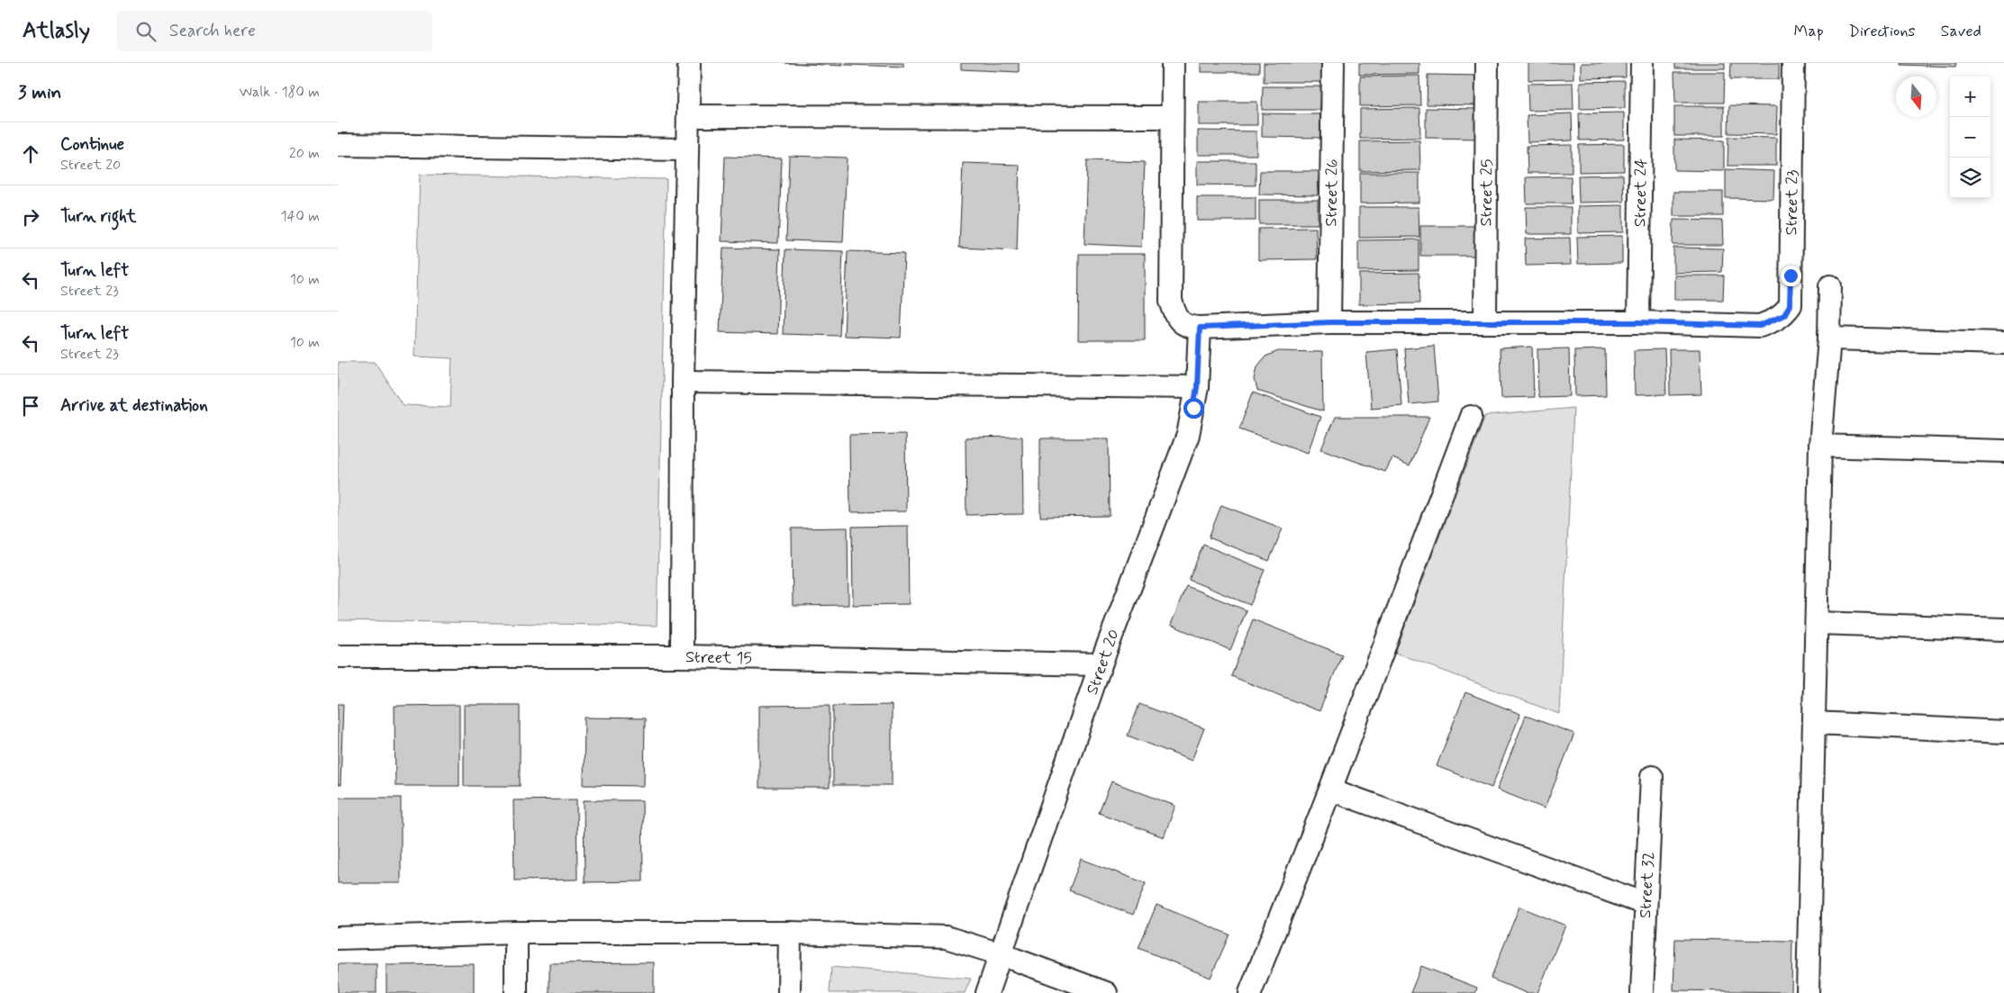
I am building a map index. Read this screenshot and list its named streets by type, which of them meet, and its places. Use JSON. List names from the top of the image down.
{
  "streets": {
    "street": [
      "Street 26",
      "Street 25",
      "Street 24",
      "Street 23",
      "Street 15",
      "Street 20",
      "Street 32"
    ]
  },
  "crossings": [
    ["Street 24", "Street 23"],
    ["Street 15", "Street 20"]
  ],
  "north": "bottom",
  "page": {
    "header": "Atlasly",
    "search": "Search here",
    "nav": ["Map", "Directions", "Saved"],
    "heading": ["3 min", "Walk · 180 m"],
    "map_buttons": ["+", "−"],
    "list": [
      ["Continue", "Street 20", "20 m"],
      ["Turn right", "140 m"],
      ["Turn left", "Street 23", "10 m"],
      ["Turn left", "Street 23", "10 m"],
      "Arrive at destination"
    ]
  }
}
